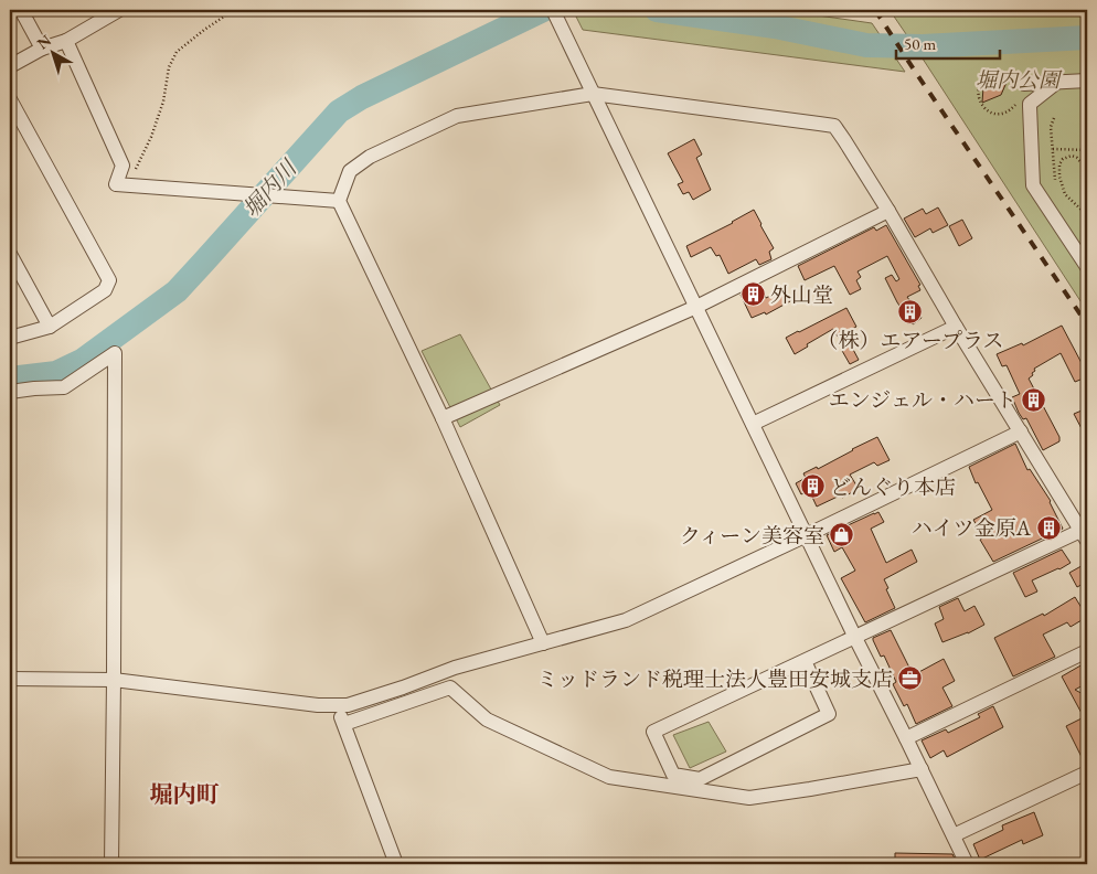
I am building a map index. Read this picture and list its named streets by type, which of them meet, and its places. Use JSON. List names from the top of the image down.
{
  "districts": ["堀内町"],
  "water": ["堀内川"],
  "parks": ["堀内公園"],
  "places": {
    "building": [
      "外山堂",
      "（株）エアープラス",
      "エンジェル・ハート",
      "どんぐり本店",
      "ハイツ金原A"
    ],
    "shop": ["クィーン美容室"],
    "office": ["ミッドランド税理士法人豊田安城支店"]
  },
  "scale_bar": "50 m",
  "north": "top left"
}
